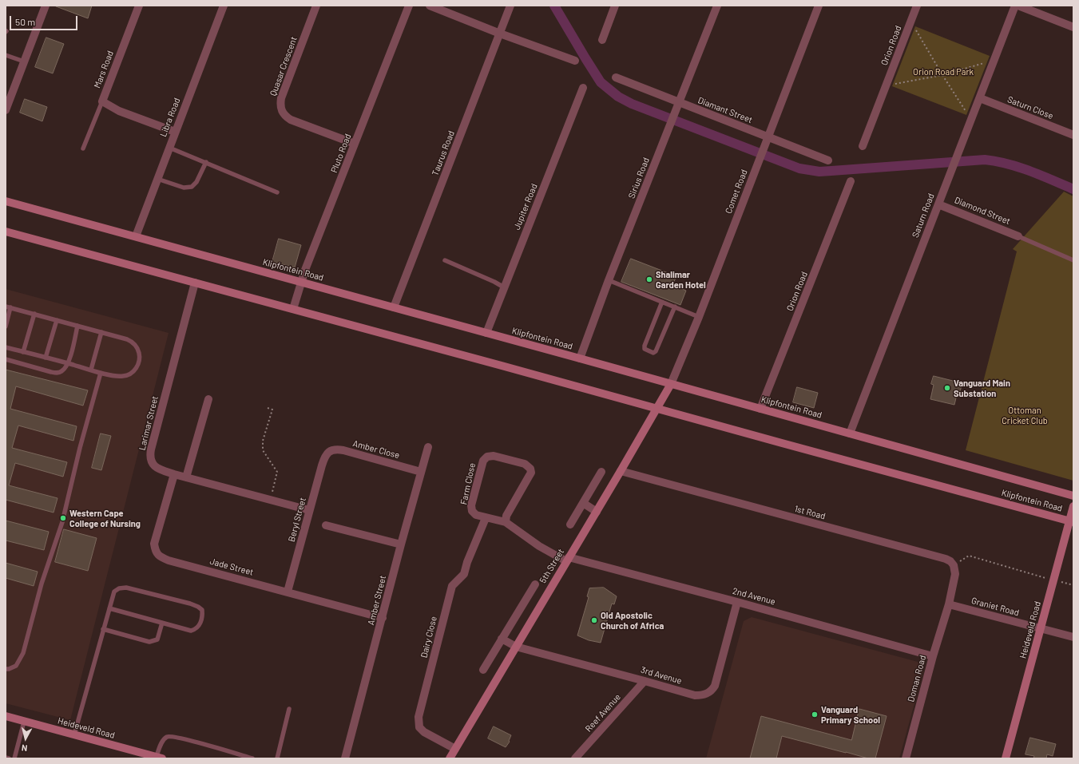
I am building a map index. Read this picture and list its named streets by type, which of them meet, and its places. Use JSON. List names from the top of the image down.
{
  "streets": {
    "main road": ["Klipfontein Road", "5th Street", "Heideveld Road"],
    "street": [
      "Orion Road",
      "Quasar Crescent",
      "Mars Road",
      "Saturn Close",
      "Diamant Street",
      "Libra Road",
      "Pluto Road",
      "Taurus Road",
      "Sirius Road",
      "Comet Road",
      "Jupiter Road",
      "Diamond Street",
      "Saturn Road",
      "Larimar Street",
      "Amber Close",
      "Farm Close",
      "1st Road",
      "Beryl Street",
      "Jade Street",
      "2nd Avenue",
      "Amber Street",
      "Graniet Road",
      "Dairy Close",
      "3rd Avenue",
      "Doman Road",
      "Reef Avenue"
    ]
  },
  "crossings": [
    ["Orion Road", "Klipfontein Road"],
    ["Quasar Crescent", "Pluto Road"],
    ["Mars Road", "Libra Road"],
    ["Saturn Close", "Saturn Road"],
    ["Diamant Street", "Sirius Road"],
    ["Diamant Street", "Comet Road"],
    ["Libra Road", "Klipfontein Road"],
    ["Pluto Road", "Klipfontein Road"],
    ["Taurus Road", "Klipfontein Road"],
    ["Sirius Road", "Klipfontein Road"],
    ["Comet Road", "Klipfontein Road"],
    ["Comet Road", "5th Street"],
    ["Jupiter Road", "Klipfontein Road"],
    ["Diamond Street", "Saturn Road"],
    ["Saturn Road", "Klipfontein Road"],
    ["Klipfontein Road", "Larimar Street"],
    ["Klipfontein Road", "5th Street"],
    ["Klipfontein Road", "Heideveld Road"],
    ["Larimar Street", "Beryl Street"],
    ["Larimar Street", "Jade Street"],
    ["Amber Close", "Beryl Street"],
    ["Amber Close", "Amber Street"],
    ["Farm Close", "5th Street"],
    ["Farm Close", "2nd Avenue"],
    ["Farm Close", "Dairy Close"],
    ["1st Road", "5th Street"],
    ["Beryl Street", "Jade Street"],
    ["5th Street", "2nd Avenue"],
    ["5th Street", "Dairy Close"],
    ["5th Street", "3rd Avenue"],
    ["Jade Street", "Amber Street"],
    ["2nd Avenue", "3rd Avenue"],
    ["2nd Avenue", "Doman Road"],
    ["Graniet Road", "Heideveld Road"],
    ["Graniet Road", "Doman Road"],
    ["3rd Avenue", "Reef Avenue"]
  ],
  "parks": ["Orion Road Park", "Ottoman Cricket Club"],
  "places": [
    "Shalimar Garden Hotel",
    "Vanguard Main Substation",
    "Western Cape College of Nursing",
    "Old Apostolic Church of Africa",
    "Vanguard Primary School"
  ],
  "scale_bar": "50 m",
  "north": "bottom"
}
